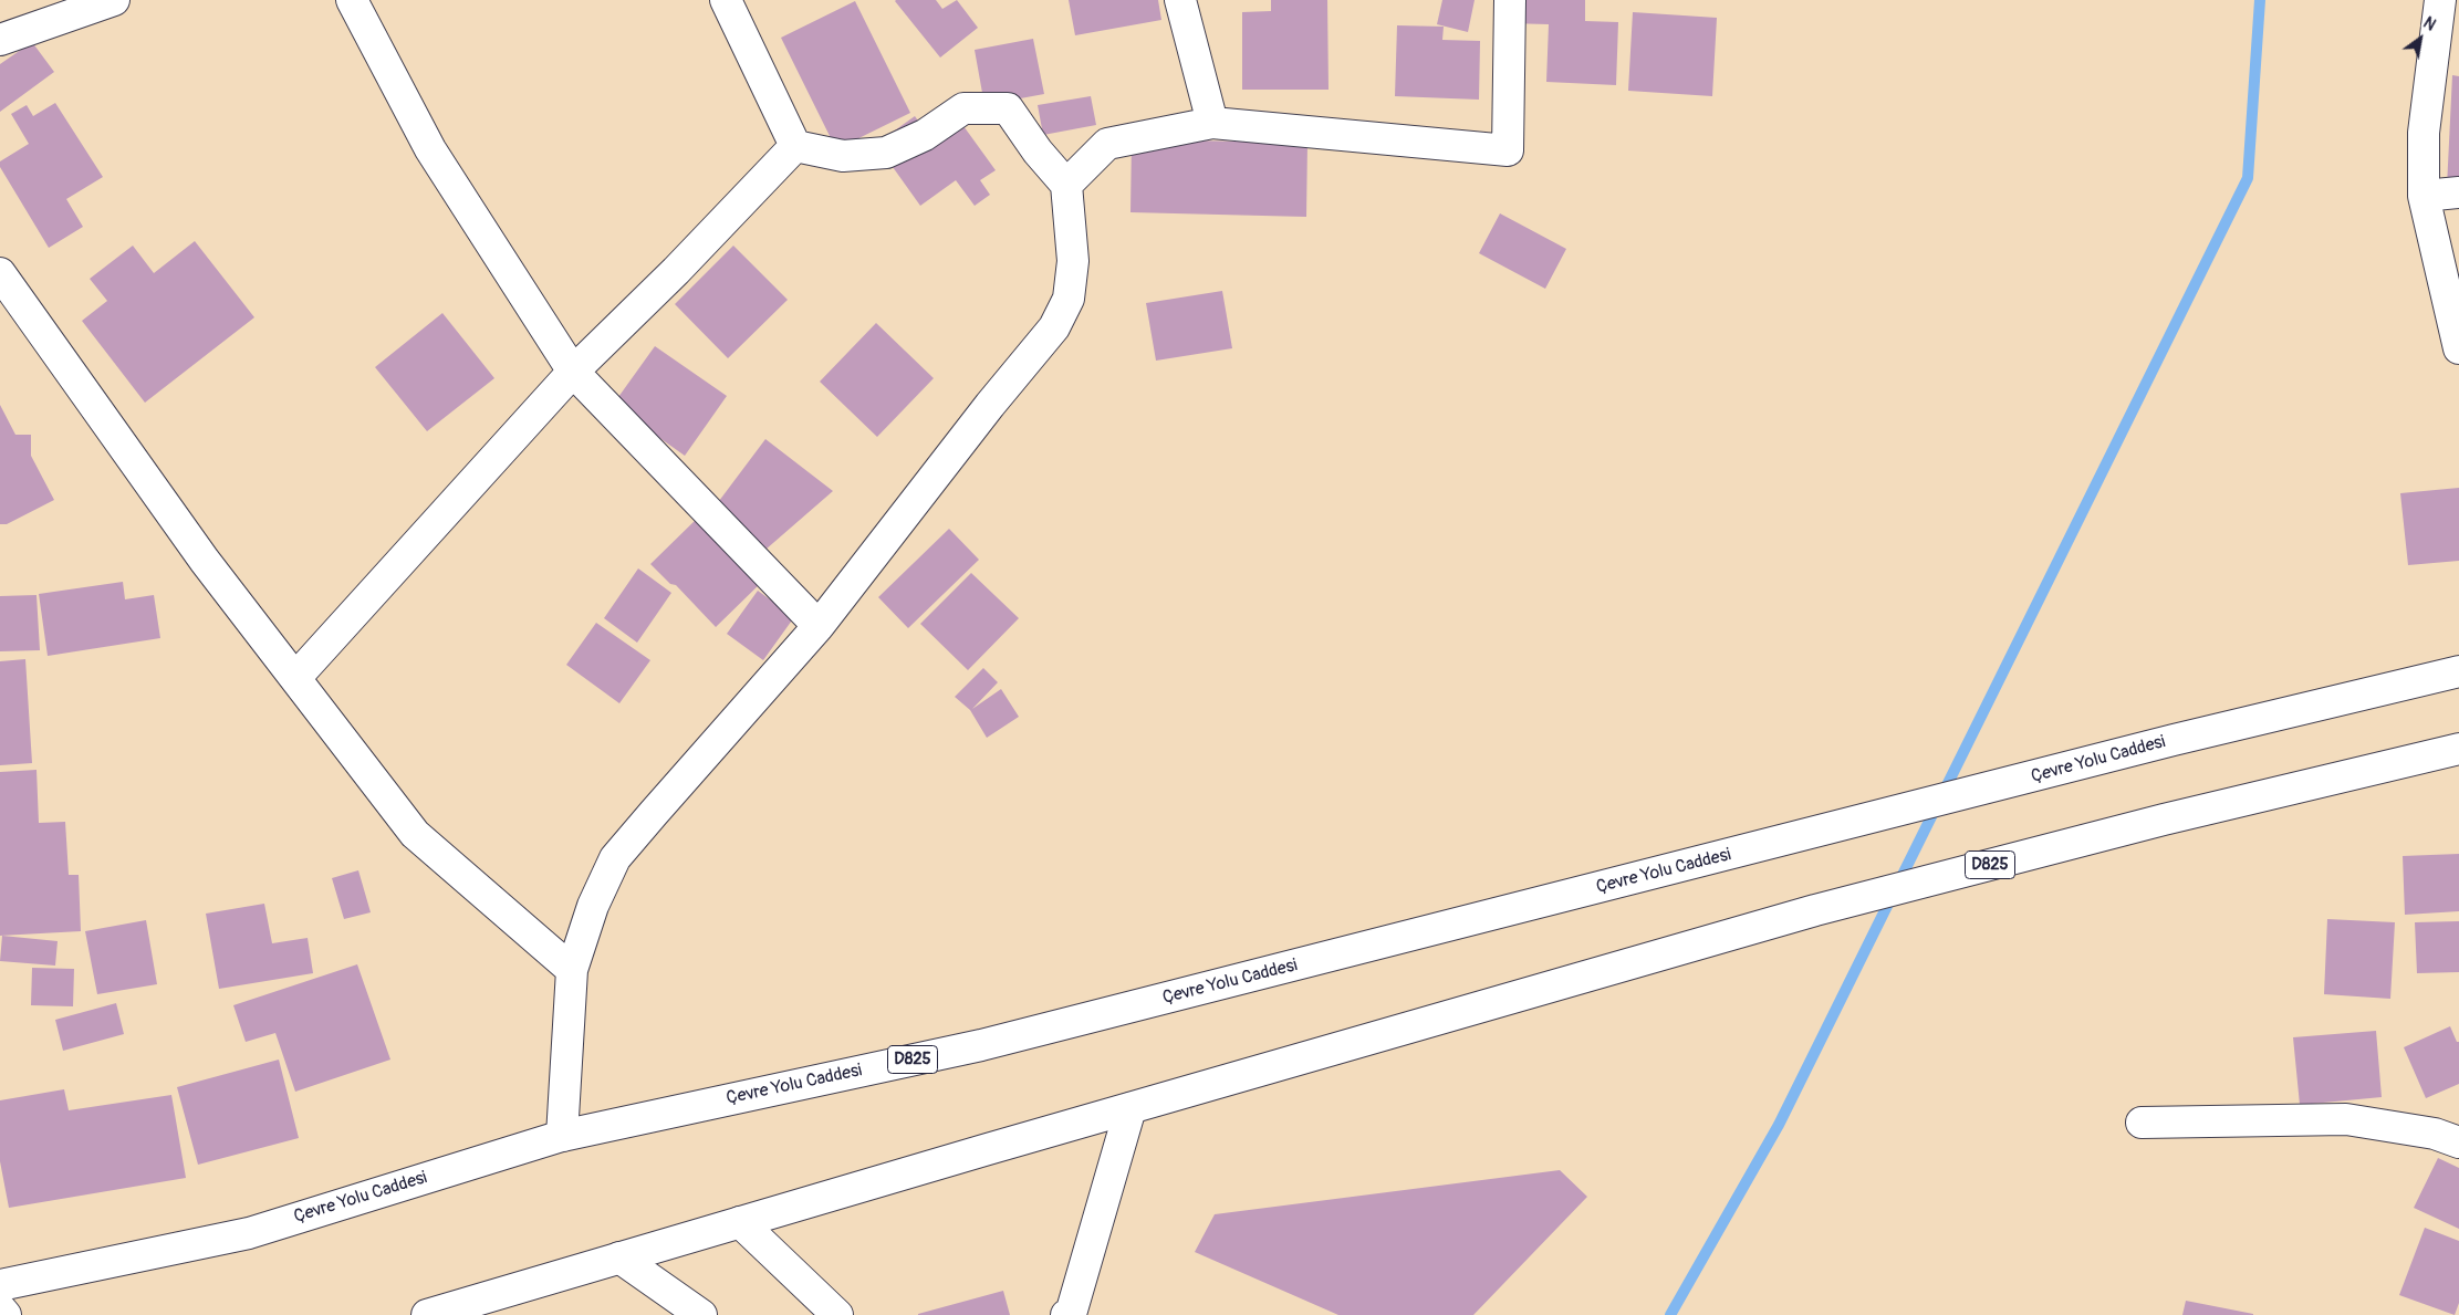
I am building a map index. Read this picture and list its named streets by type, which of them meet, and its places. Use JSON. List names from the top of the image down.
{
  "streets": {
    "main road": ["Çevre Yolu Caddesi", "D825"]
  },
  "north": "top right"
}
